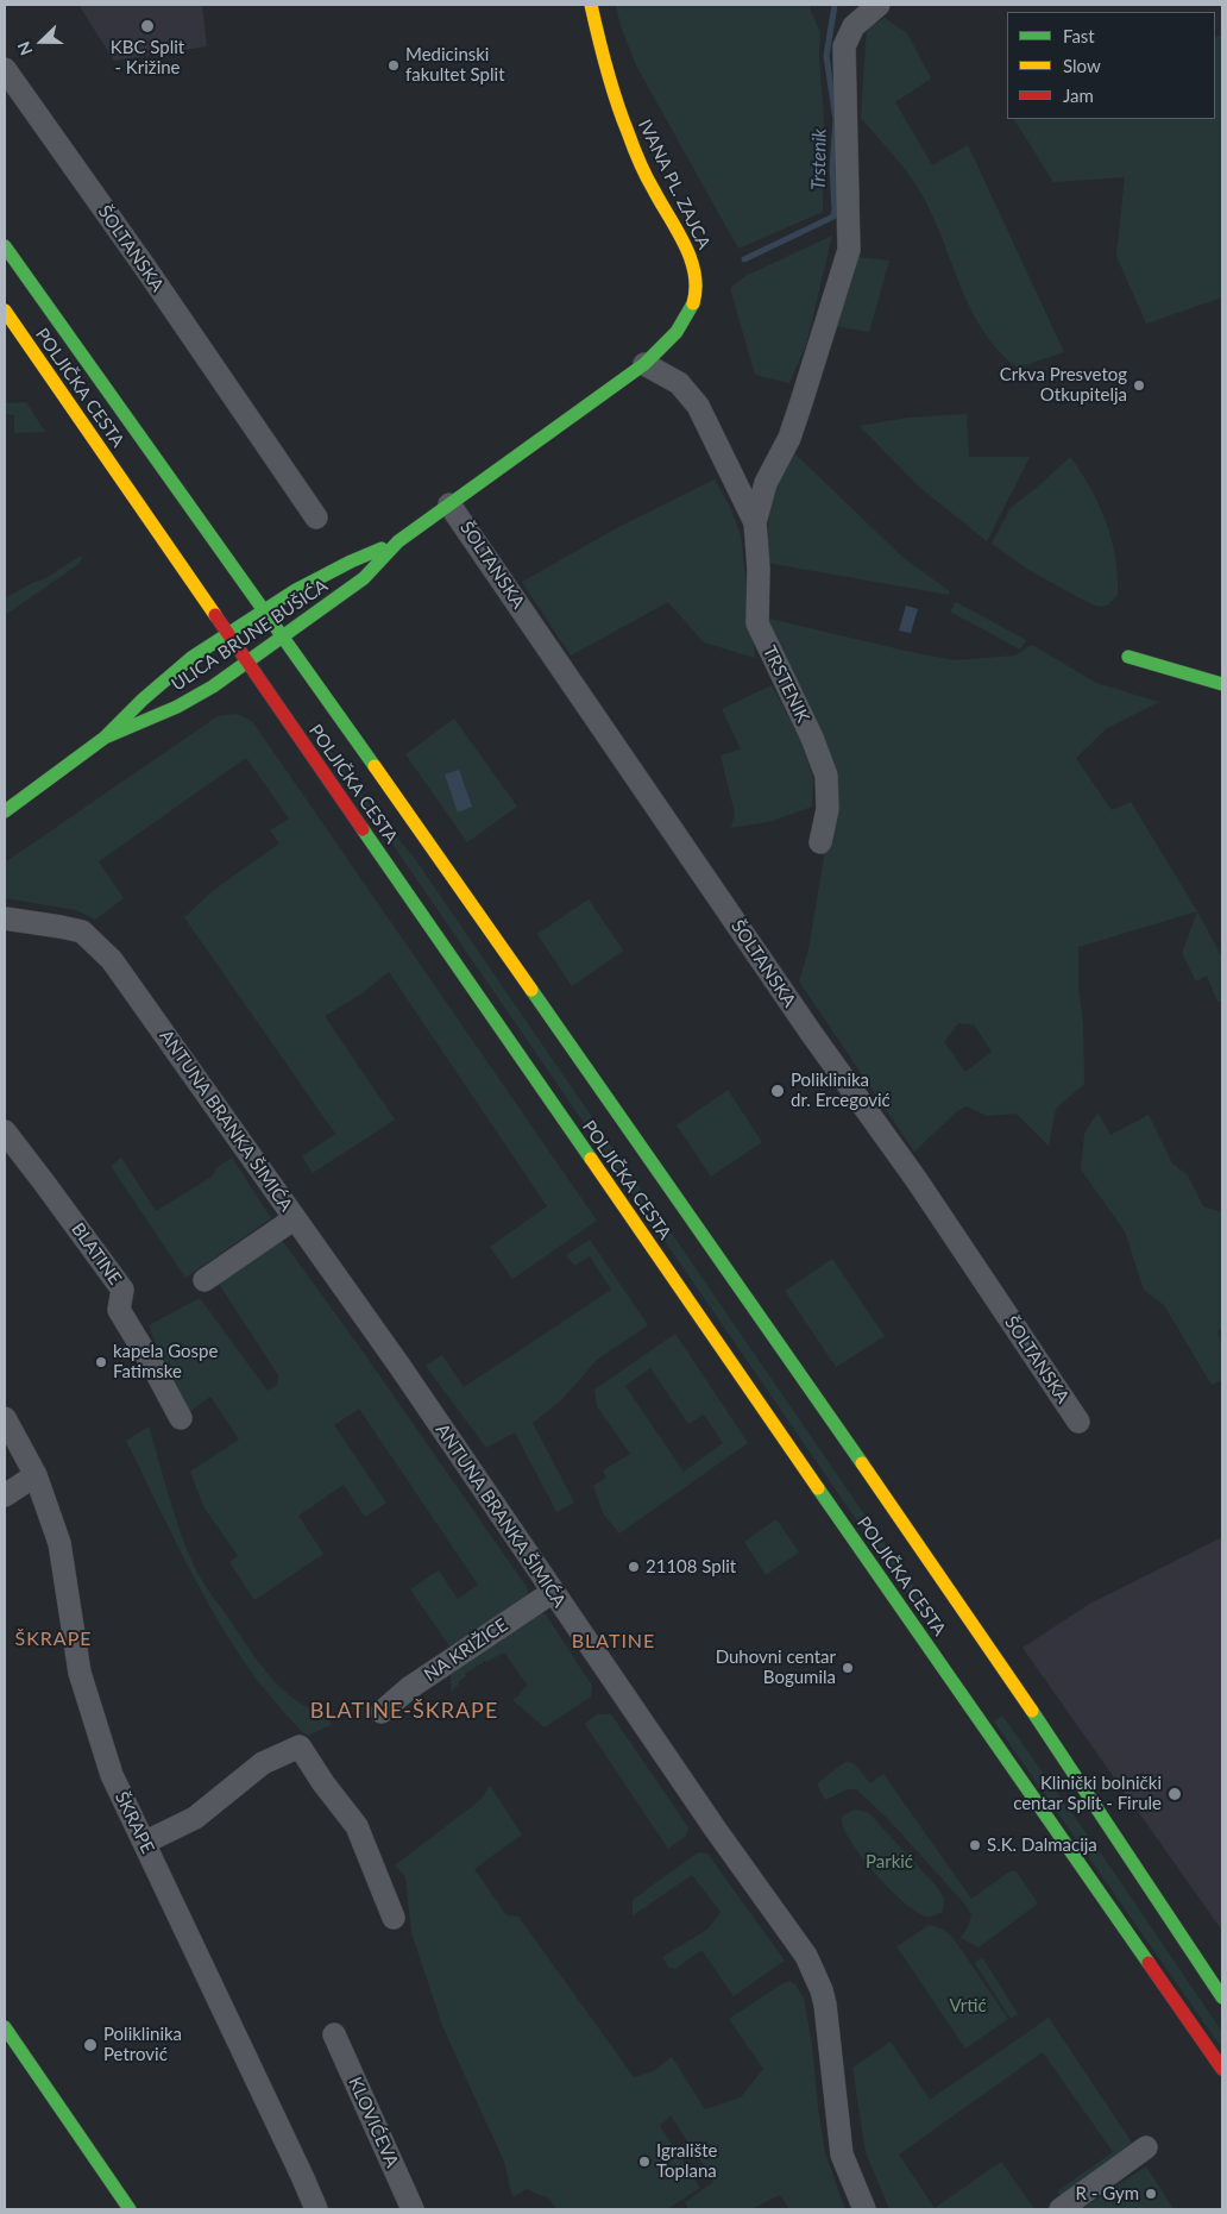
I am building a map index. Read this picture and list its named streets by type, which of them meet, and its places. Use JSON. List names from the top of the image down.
{
  "streets": {
    "main road": ["IVANA PL. ZAJCA", "POLJIČKA CESTA", "ULICA BRUNE BUŠIĆA"],
    "street": [
      "ŠOLTANSKA",
      "TRSTENIK",
      "ANTUNA BRANKA ŠIMIĆA",
      "BLATINE",
      "NA KRIŽICE",
      "ŠKRAPE",
      "KLOVIĆEVA"
    ]
  },
  "crossings": [
    ["IVANA PL. ZAJCA", "ULICA BRUNE BUŠIĆA"],
    ["IVANA PL. ZAJCA", "TRSTENIK"],
    ["ŠOLTANSKA", "ULICA BRUNE BUŠIĆA"],
    ["POLJIČKA CESTA", "ULICA BRUNE BUŠIĆA"],
    ["ANTUNA BRANKA ŠIMIĆA", "NA KRIŽICE"]
  ],
  "districts": ["ŠKRAPE", "BLATINE", "BLATINE-ŠKRAPE"],
  "water": ["Trstenik"],
  "parks": ["Parkić", "Vrtić"],
  "places": [
    "KBC Split - Križine",
    "Medicinski fakultet Split",
    "Crkva Presvetog Otkupitelja",
    "Poliklinika dr. Ercegović",
    "kapela Gospe Fatimske",
    "21108 Split",
    "Duhovni centar Bogumila",
    "Klinički bolnički centar Split - Firule",
    "S.K. Dalmacija",
    "Poliklinika Petrović",
    "Igralište Toplana",
    "R - Gym"
  ],
  "legend": ["Fast", "Slow", "Jam"],
  "north": "left"
}
